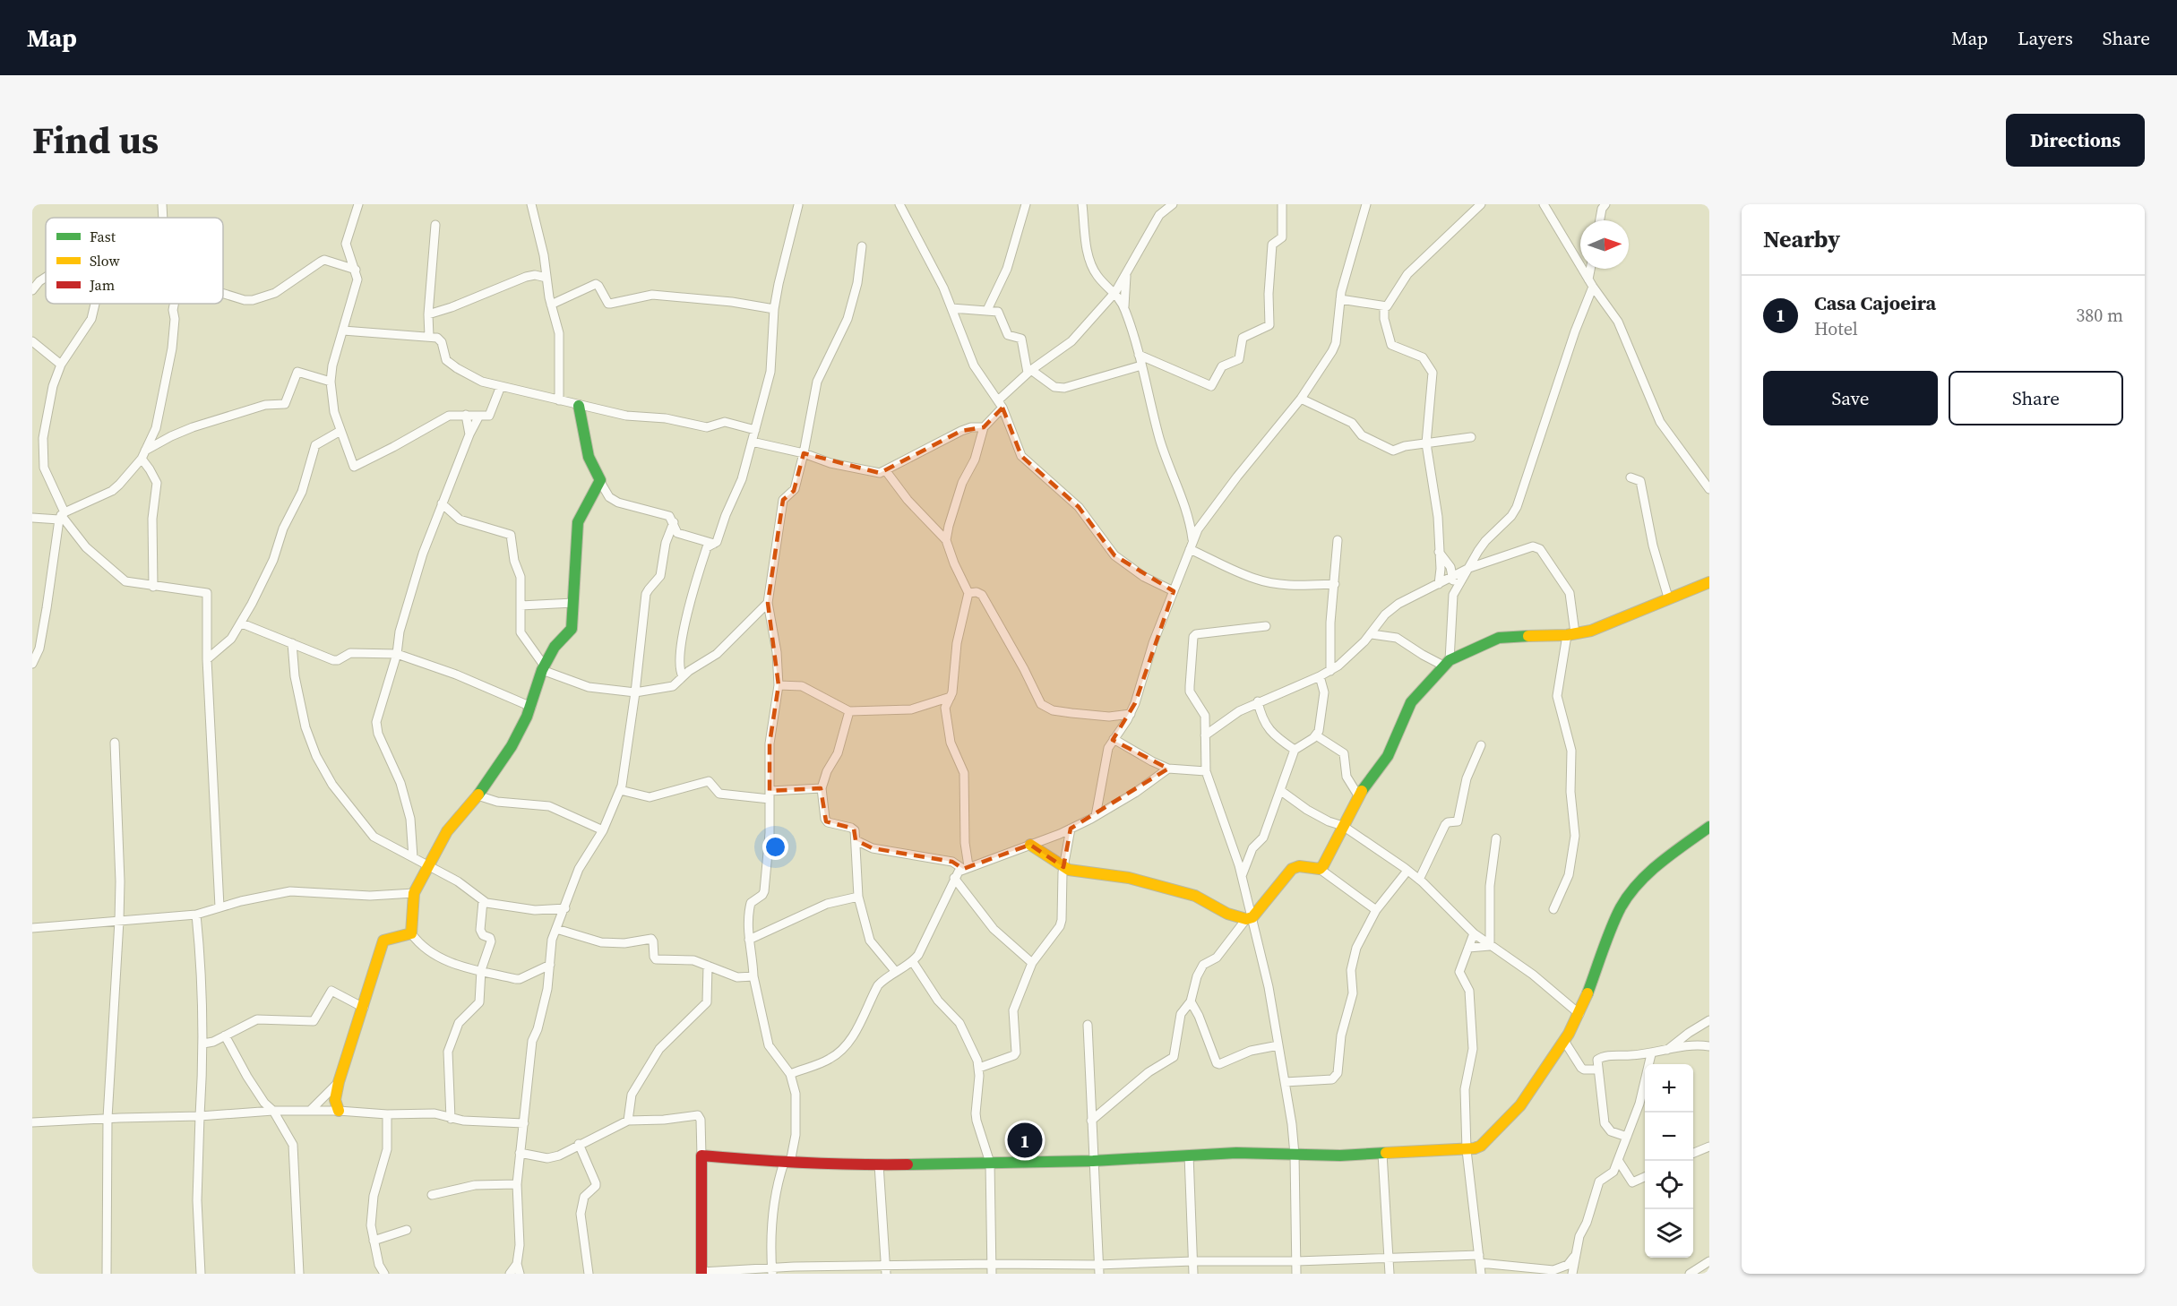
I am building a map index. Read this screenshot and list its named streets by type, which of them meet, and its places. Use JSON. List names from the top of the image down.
{
  "legend": ["Fast", "Slow", "Jam"],
  "north": "right",
  "page": {
    "header": "Map",
    "nav": ["Map", "Layers", "Share"],
    "title": "Find us",
    "buttons": [
      "Directions",
      ["Save", "Share"]
    ],
    "heading": "Nearby",
    "list": [
      {
        "mark": "1",
        "name": "Casa Cajoeira",
        "note": "Hotel",
        "value": "380 m"
      }
    ],
    "map_buttons": ["+", "−"],
    "pins": "1"
  }
}
